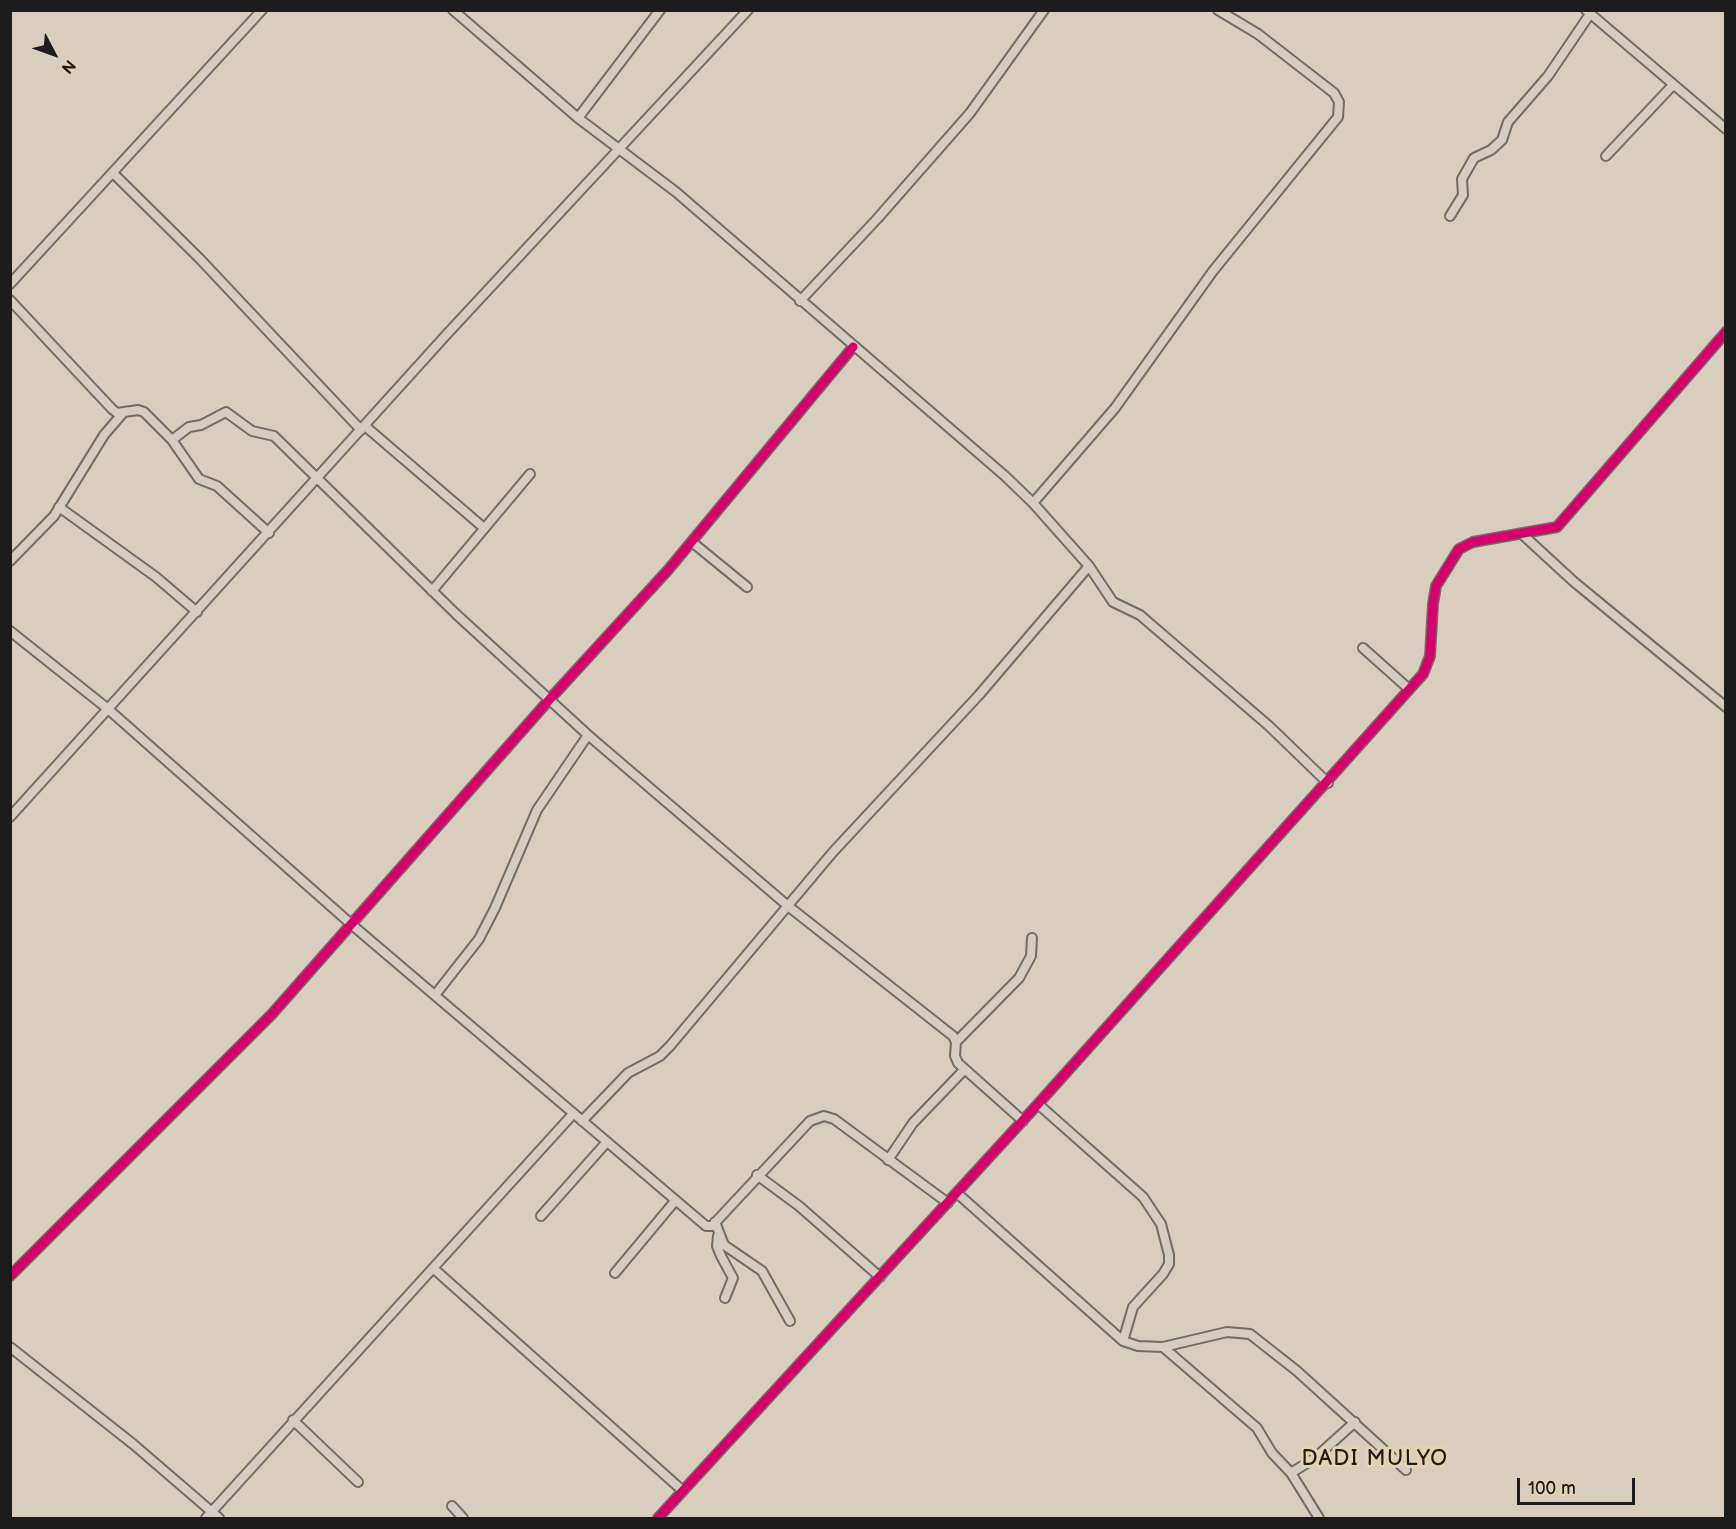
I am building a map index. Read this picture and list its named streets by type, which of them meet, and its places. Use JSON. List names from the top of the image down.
{
  "districts": ["DADI MULYO"],
  "scale_bar": "100 m",
  "north": "bottom right"
}
